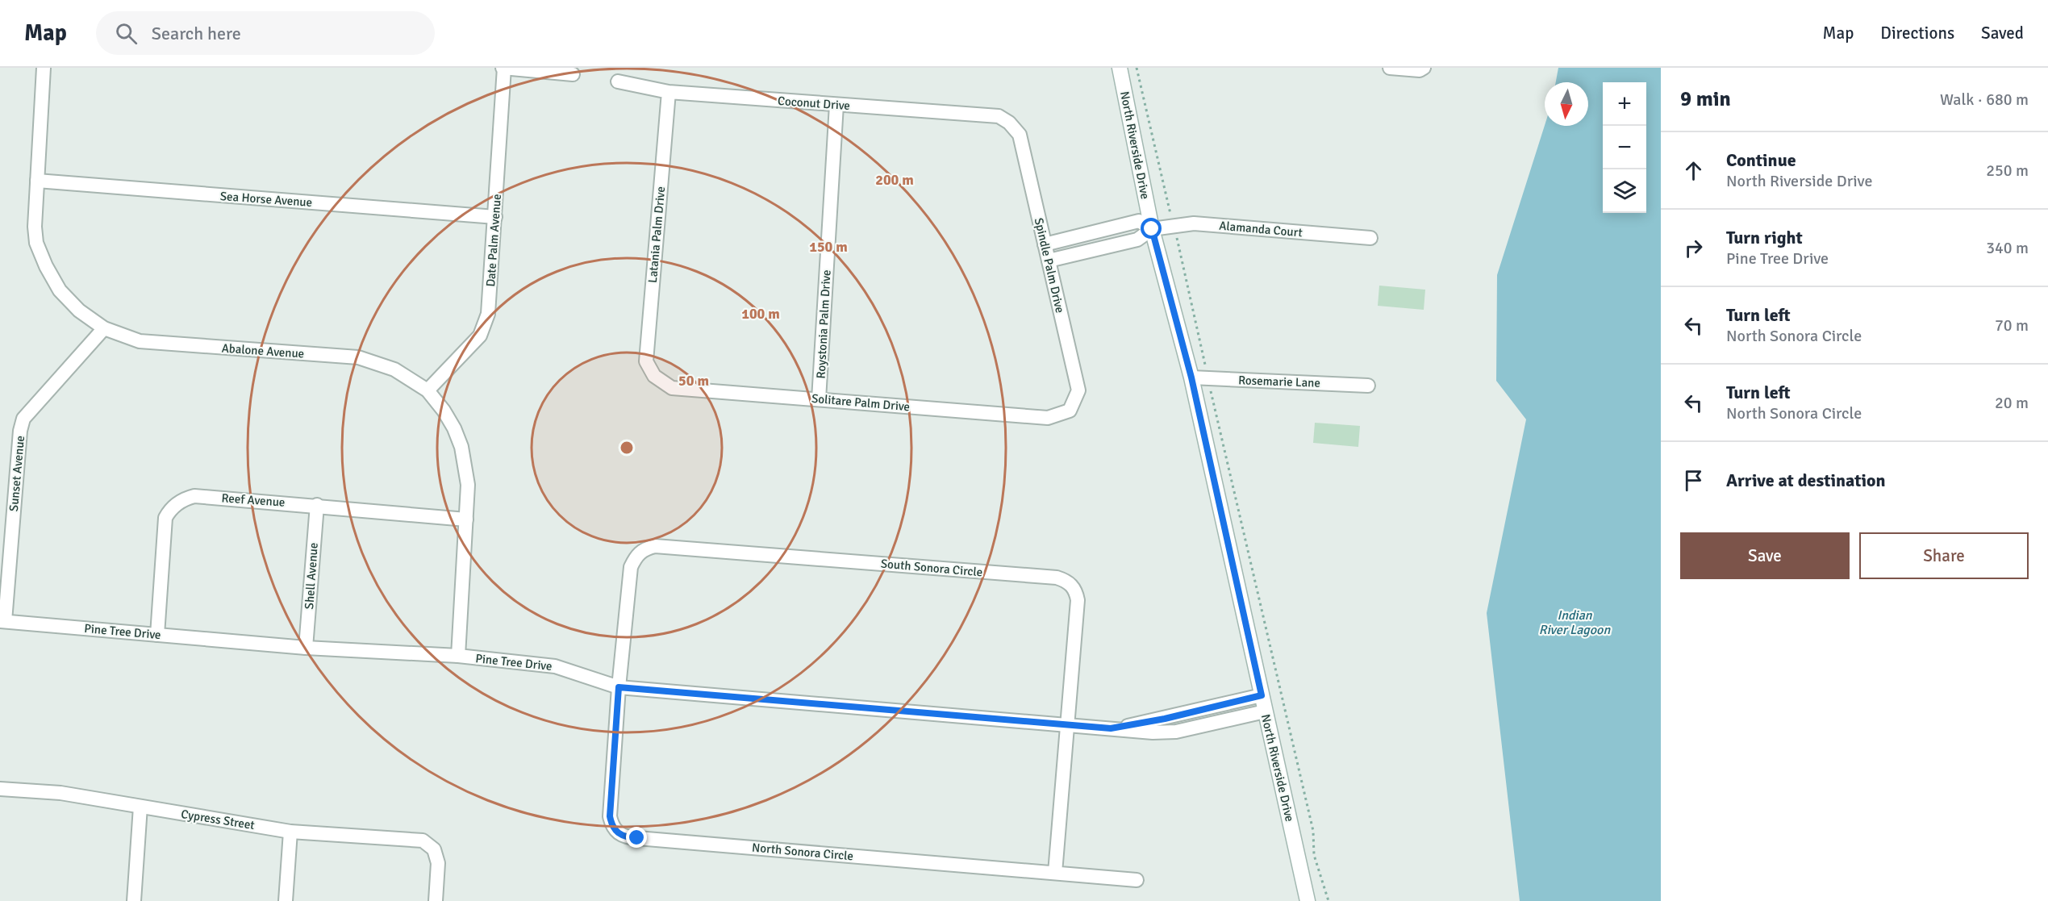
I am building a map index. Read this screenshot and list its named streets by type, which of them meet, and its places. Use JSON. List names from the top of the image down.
{
  "streets": {
    "street": [
      "Coconut Drive",
      "North Riverside Drive",
      "Sea Horse Avenue",
      "Alamanda Court",
      "Latania Palm Drive",
      "Date Palm Avenue",
      "Spindle Palm Drive",
      "Roystonia Palm Drive",
      "Abalone Avenue",
      "Rosemarie Lane",
      "Solitare Palm Drive",
      "Sunset Avenue",
      "Reef Avenue",
      "South Sonora Circle",
      "Shell Avenue",
      "Pine Tree Drive",
      "Cypress Street",
      "North Sonora Circle"
    ]
  },
  "crossings": [
    ["Coconut Drive", "Latania Palm Drive"],
    ["Coconut Drive", "Spindle Palm Drive"],
    ["Coconut Drive", "Roystonia Palm Drive"],
    ["North Riverside Drive", "Alamanda Court"],
    ["North Riverside Drive", "Rosemarie Lane"],
    ["North Riverside Drive", "Pine Tree Drive"],
    ["Sea Horse Avenue", "Date Palm Avenue"],
    ["Sea Horse Avenue", "Abalone Avenue"],
    ["Latania Palm Drive", "Solitare Palm Drive"],
    ["Date Palm Avenue", "Abalone Avenue"],
    ["Spindle Palm Drive", "Solitare Palm Drive"],
    ["Roystonia Palm Drive", "Solitare Palm Drive"],
    ["Abalone Avenue", "Sunset Avenue"],
    ["Abalone Avenue", "Reef Avenue"],
    ["Abalone Avenue", "Pine Tree Drive"],
    ["Sunset Avenue", "Pine Tree Drive"],
    ["Reef Avenue", "Shell Avenue"],
    ["Reef Avenue", "Pine Tree Drive"],
    ["South Sonora Circle", "Pine Tree Drive"],
    ["South Sonora Circle", "North Sonora Circle"],
    ["Shell Avenue", "Pine Tree Drive"],
    ["Pine Tree Drive", "North Sonora Circle"]
  ],
  "water": ["Indian River Lagoon"],
  "north": "bottom",
  "page": {
    "header": "Map",
    "search": "Search here",
    "nav": ["Map", "Directions", "Saved"],
    "heading": ["9 min", "Walk · 680 m"],
    "map_buttons": ["+", "−"],
    "list": [
      ["Continue", "North Riverside Drive", "250 m"],
      ["Turn right", "Pine Tree Drive", "340 m"],
      ["Turn left", "North Sonora Circle", "70 m"],
      ["Turn left", "North Sonora Circle", "20 m"],
      "Arrive at destination"
    ],
    "buttons": ["Save", "Share"]
  },
  "rings": [
    "200 m",
    "150 m",
    "100 m",
    "50 m"
  ]
}
